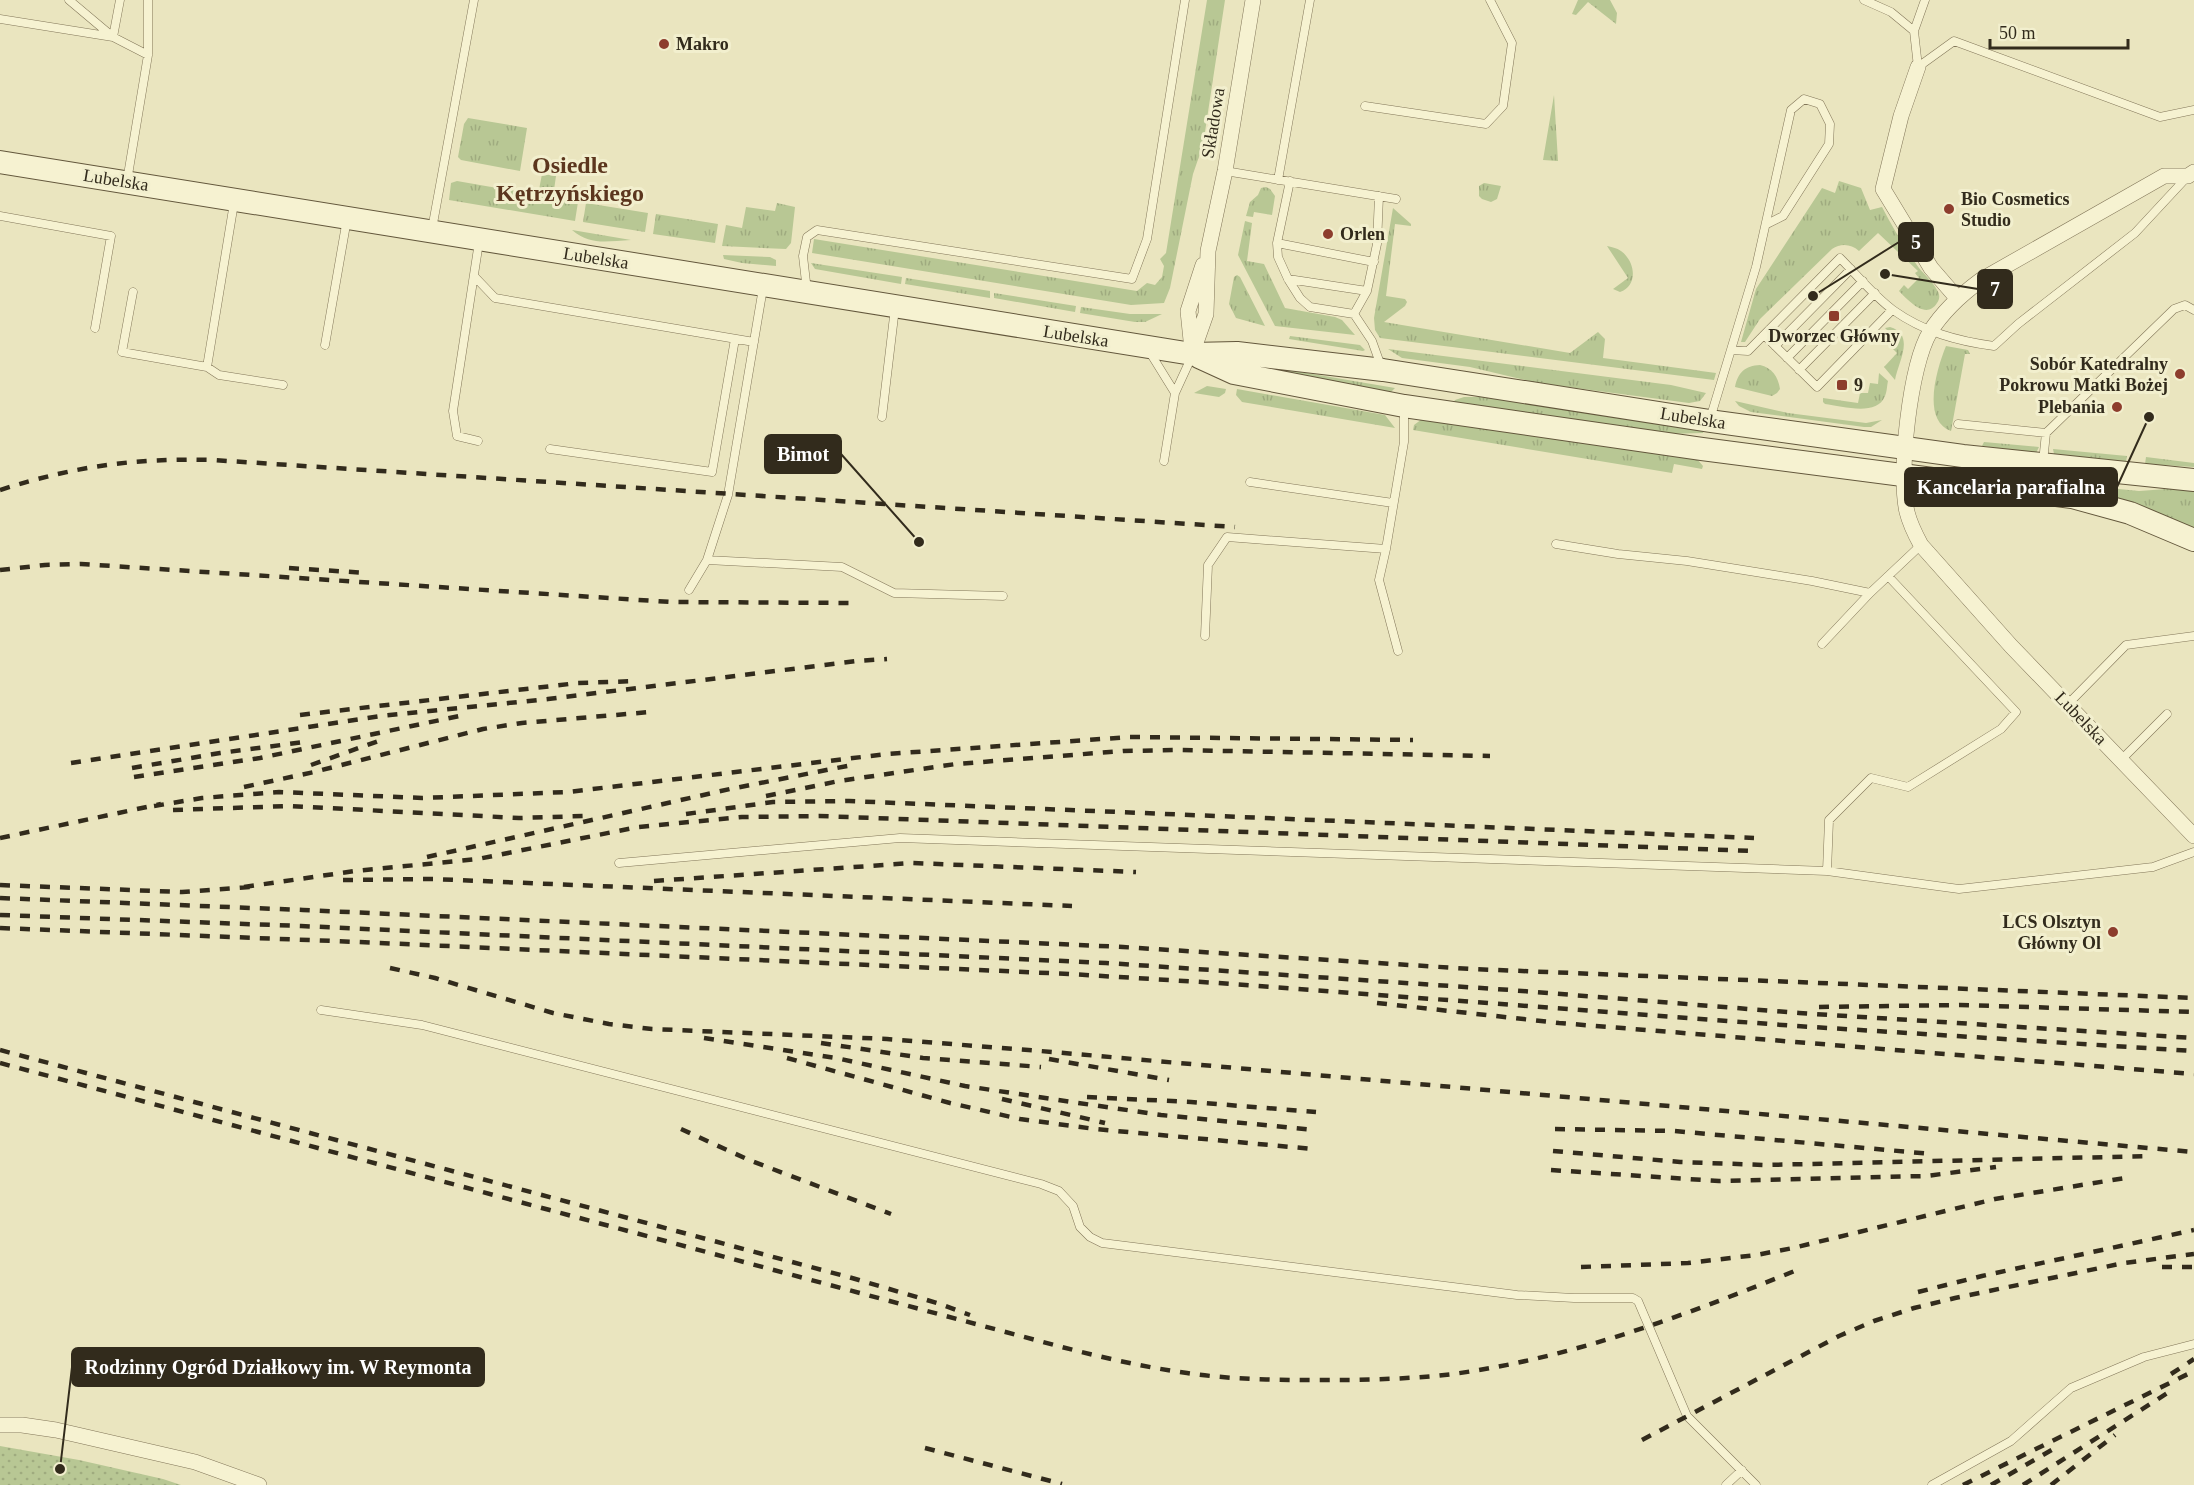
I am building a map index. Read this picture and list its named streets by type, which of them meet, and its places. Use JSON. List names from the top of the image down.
{
  "streets": {
    "street": ["Składowa", "Lubelska"]
  },
  "crossings": [
    ["Składowa", "Lubelska"]
  ],
  "districts": ["Osiedle Kętrzyńskiego"],
  "places": {
    "other": [
      "Makro",
      "Bio Cosmetics Studio",
      "Orlen",
      "7",
      "5",
      "Sobór Katedralny Pokrowu Matki Bożej",
      "Plebania",
      "Kancelaria parafialna",
      "Bimot",
      "LCS Olsztyn Główny Ol",
      "Rodzinny Ogród Działkowy im. W Reymonta"
    ],
    "transit": ["Dworzec Główny", "9"]
  },
  "scale_bar": "50 m"
}
